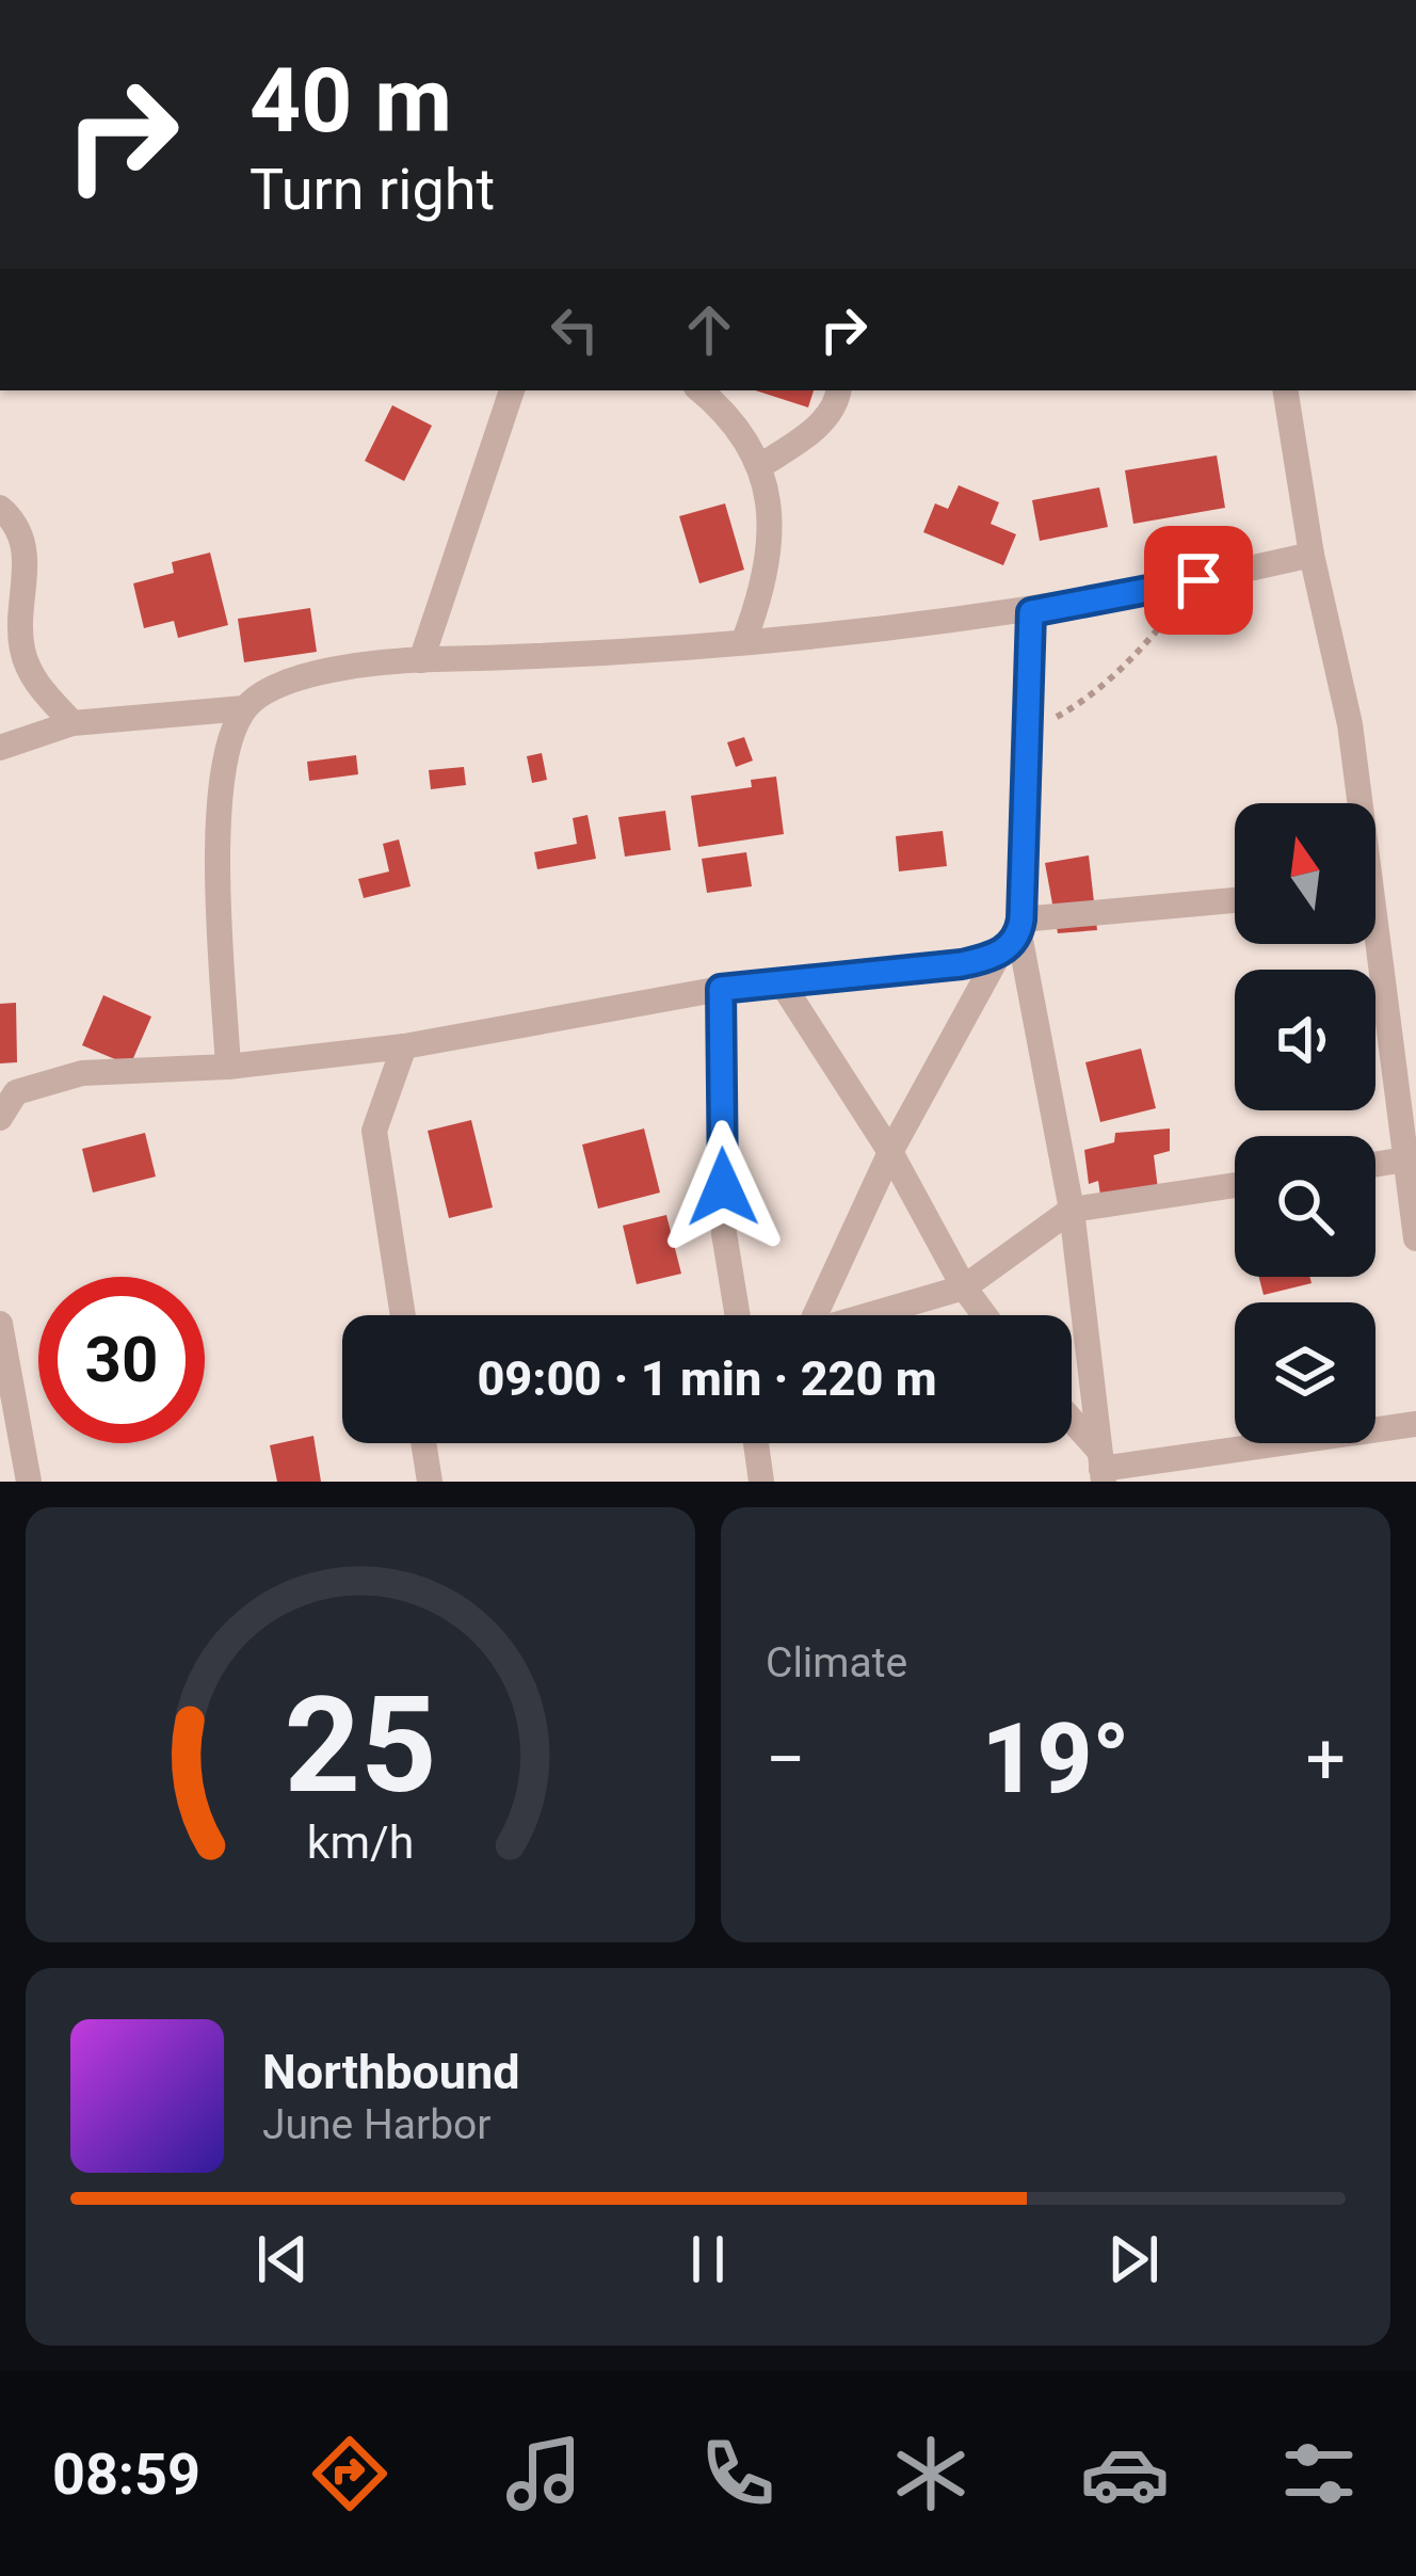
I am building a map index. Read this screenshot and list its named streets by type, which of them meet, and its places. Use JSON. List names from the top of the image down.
{
  "north": "top",
  "page": {
    "turn": ["40 m", "Turn right"],
    "limit": "30",
    "trip": "09:00 · 1 min · 220 m",
    "tile": "Climate",
    "heat": ["−", "19°", "+"],
    "song": ["Northbound", "June Harbor"],
    "tabs": "08:59",
    "gauge": ["25", "km/h"]
  }
}
